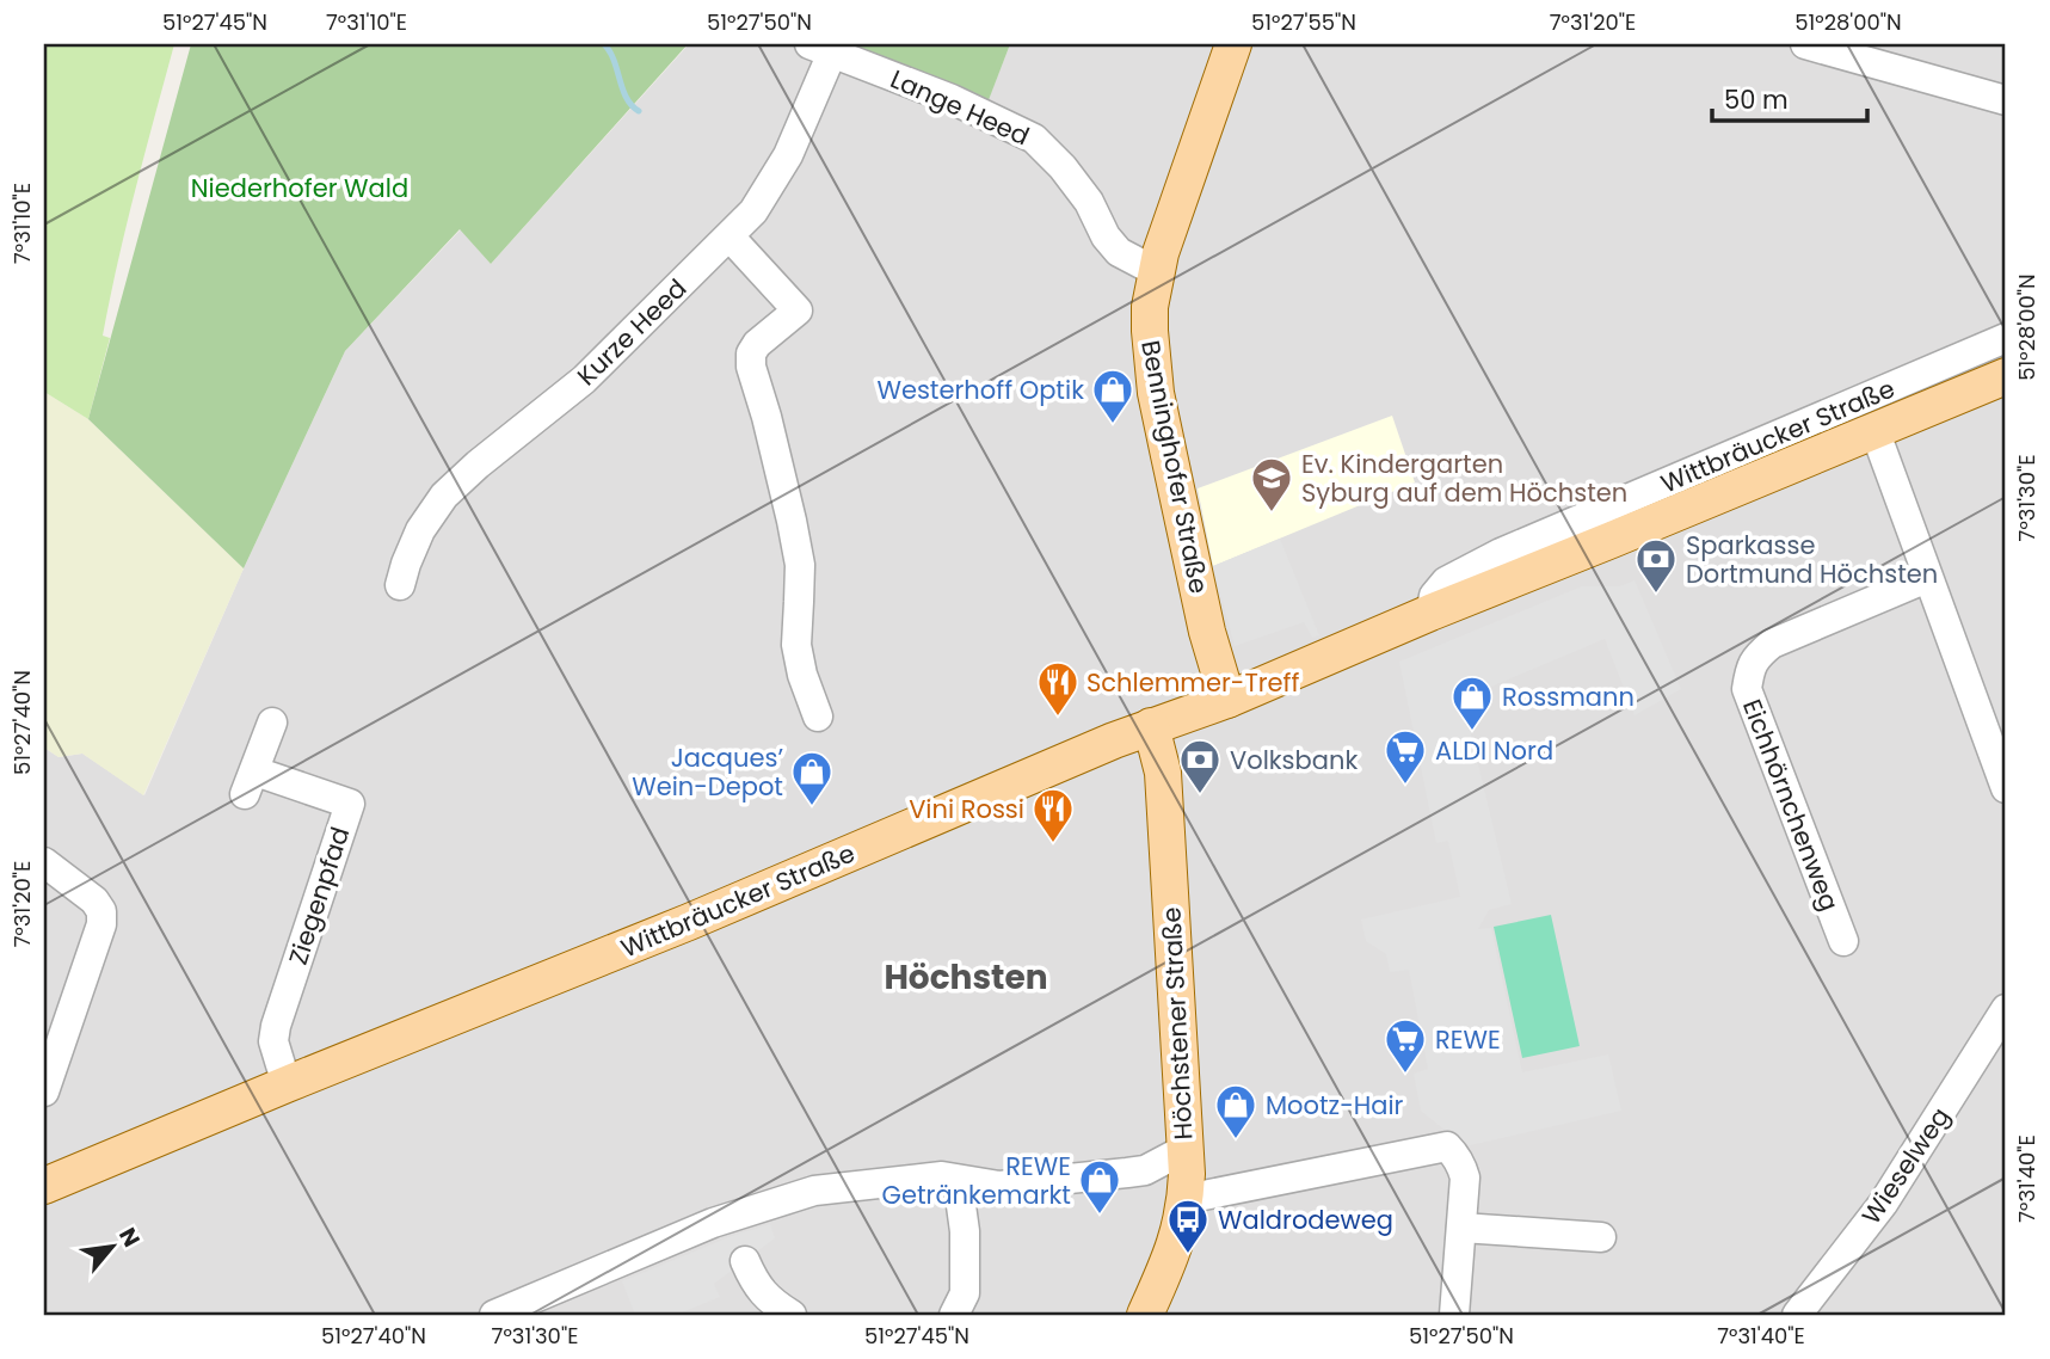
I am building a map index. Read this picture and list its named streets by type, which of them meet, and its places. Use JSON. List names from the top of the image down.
{
  "streets": {
    "main road": ["Wittbräucker Straße", "Benninghofer Straße", "Höchstener Straße"],
    "street": [
      "Lange Heed",
      "Kurze Heed",
      "Eichhörnchenweg",
      "Ziegenpfad",
      "Wieselweg"
    ]
  },
  "crossings": [
    ["Lange Heed", "Kurze Heed"],
    ["Lange Heed", "Benninghofer Straße"],
    ["Wittbräucker Straße", "Benninghofer Straße"],
    ["Wittbräucker Straße", "Ziegenpfad"],
    ["Wittbräucker Straße", "Höchstener Straße"]
  ],
  "districts": ["Höchsten"],
  "parks": ["Niederhofer Wald"],
  "places": {
    "shop": [
      "Westerhoff Optik",
      "Rossmann",
      "Jacques’ Wein-Depot",
      "Mootz-Hair",
      "REWE Getränkemarkt"
    ],
    "school or university": ["Ev. Kindergarten Syburg auf dem Höchsten"],
    "bank": ["Sparkasse Dortmund Höchsten", "Volksbank"],
    "restaurant": ["Schlemmer-Treff", "Vini Rossi"],
    "supermarket": ["ALDI Nord", "REWE"],
    "bus stop": ["Waldrodeweg"]
  },
  "scale_bar": "50 m",
  "north": "top right",
  "coordinates": [
    "51°27'45\"N",
    "7°31'10\"E",
    "51°27'50\"N",
    "51°27'55\"N",
    "7°31'20\"E",
    "51°28'00\"N",
    "7°31'30\"E",
    "51°27'40\"N",
    "7°31'40\"E"
  ]
}
